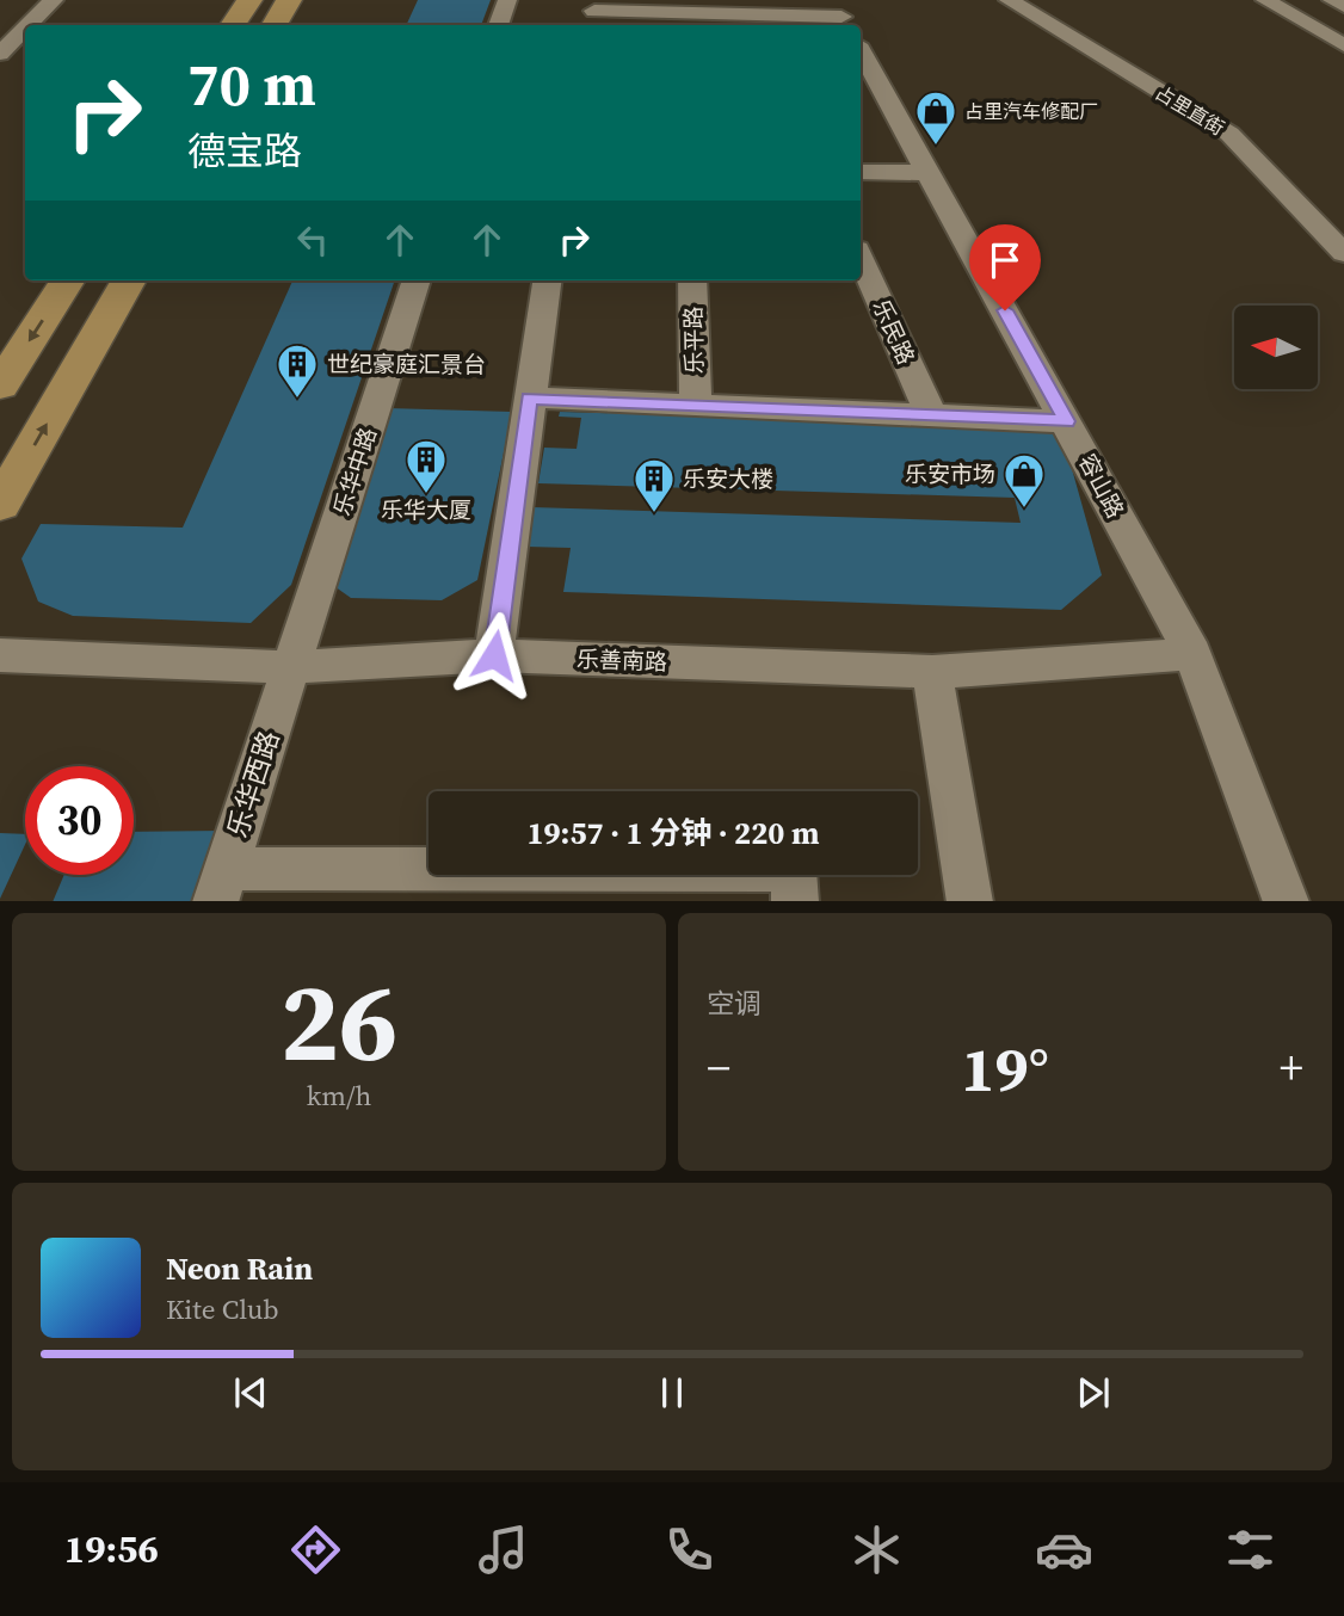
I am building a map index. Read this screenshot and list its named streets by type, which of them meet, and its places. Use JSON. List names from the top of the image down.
{
  "streets": {
    "street": [
      "占里直街",
      "乐民路",
      "乐平路",
      "乐华中路",
      "容山路",
      "乐善南路",
      "乐华西路"
    ]
  },
  "crossings": [
    ["乐华中路", "乐善南路"],
    ["乐华中路", "乐华西路"],
    ["容山路", "乐善南路"],
    ["乐善南路", "乐华西路"]
  ],
  "places": {
    "shop": ["占里汽车修配厂", "乐安市场"],
    "building": ["世纪豪庭汇景台", "乐华大厦", "乐安大楼"]
  },
  "north": "left",
  "page": {
    "turn": ["70 m", "德宝路"],
    "limit": "30",
    "trip": "19:57 · 1 分钟 · 220 m",
    "tile": [
      ["26", "km/h"],
      "空调"
    ],
    "heat": ["−", "19°", "+"],
    "song": ["Neon Rain", "Kite Club"],
    "tabs": "19:56"
  }
}
